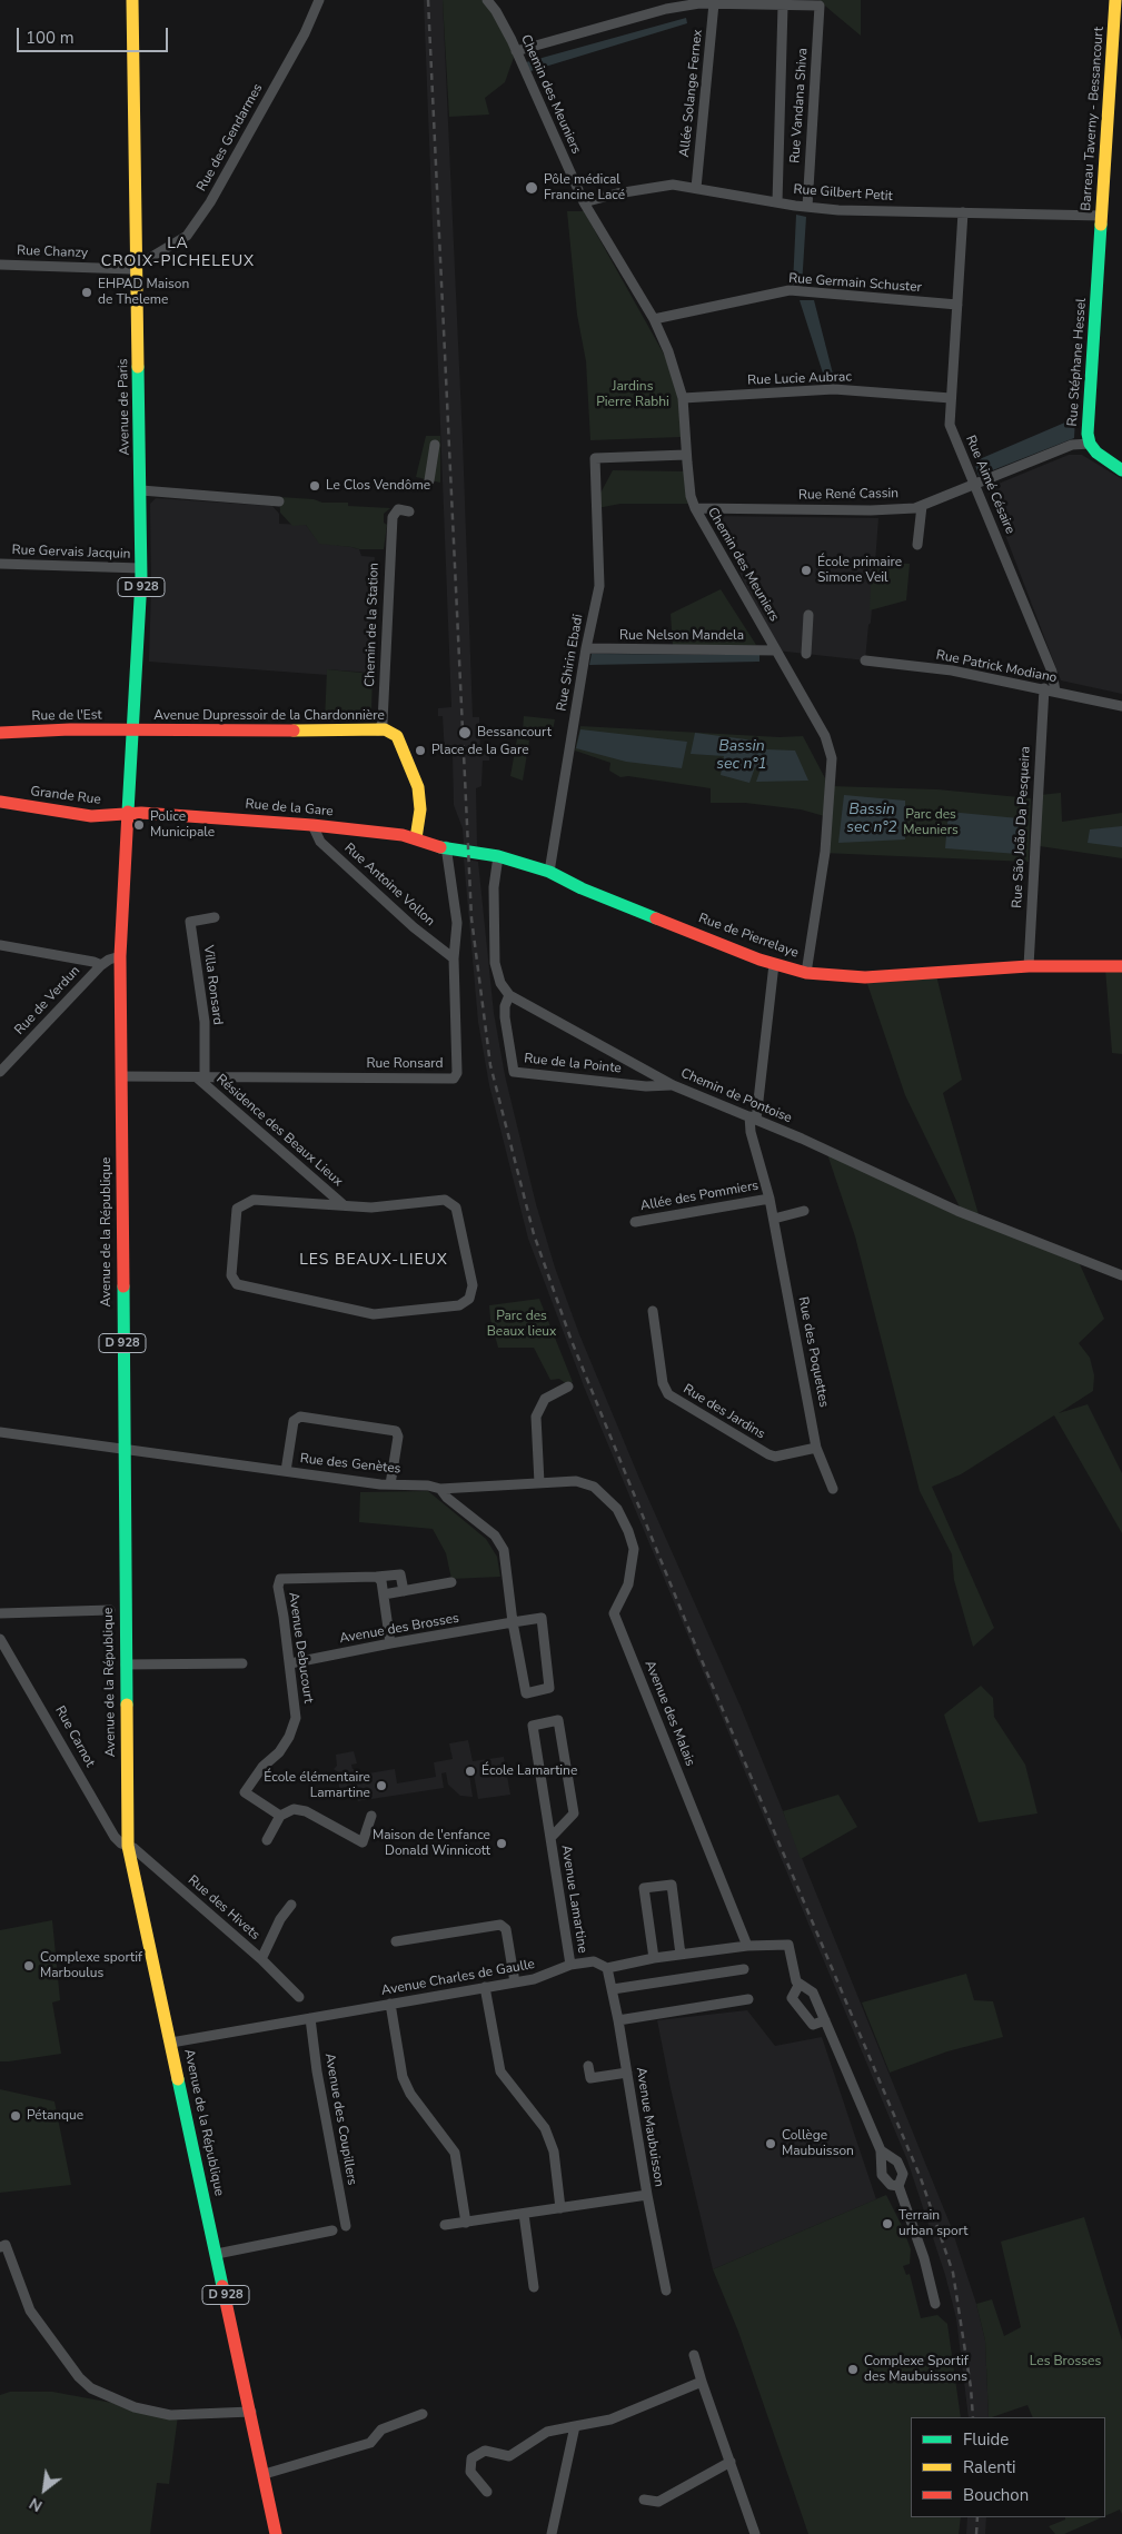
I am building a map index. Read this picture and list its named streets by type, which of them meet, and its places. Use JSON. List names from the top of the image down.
{
  "streets": {
    "main road": [
      "Barreau Taverny - Bessancourt",
      "Rue Stéphane Hessel",
      "Avenue de Paris",
      "D 928",
      "Rue de l'Est",
      "Avenue Dupressoir de la Chardonnière",
      "Grande Rue",
      "Rue de la Gare",
      "Rue de Pierrelaye",
      "Avenue de la République"
    ],
    "street": [
      "Allée Solange Fernex",
      "Chemin des Meuniers",
      "Rue Vandana Shiva",
      "Rue des Gendarmes",
      "Rue Gilbert Petit",
      "Rue Chanzy",
      "Rue Germain Schuster",
      "Rue Lucie Aubrac",
      "Rue Aimé Césaire",
      "Rue René Cassin",
      "Rue Gervais Jacquin",
      "Chemin de la Station",
      "Rue Nelson Mandela",
      "Rue Shirin Ebadi",
      "Rue Patrick Modiano",
      "Rue São João Da Pesqueira",
      "Rue Antoine Vollon",
      "Villa Ronsard",
      "Rue de Verdun",
      "Rue Ronsard",
      "Rue de la Pointe",
      "Chemin de Pontoise",
      "Résidence des Beaux Lieux",
      "Allée des Pommiers",
      "Rue des Poquettes",
      "Rue des Jardins",
      "Rue des Genètes",
      "Avenue des Brosses",
      "Avenue Debucourt",
      "Avenue des Malais",
      "Rue Carnot",
      "Avenue Lamartine",
      "Rue des Hivets",
      "Avenue Charles de Gaulle",
      "Avenue des Coupillers",
      "Avenue Maubuisson"
    ]
  },
  "crossings": [
    ["Allée Solange Fernex", "Rue Gilbert Petit"],
    ["Chemin des Meuniers", "Rue Gilbert Petit"],
    ["Chemin des Meuniers", "Rue Germain Schuster"],
    ["Chemin des Meuniers", "Rue Lucie Aubrac"],
    ["Chemin des Meuniers", "Rue René Cassin"],
    ["Chemin des Meuniers", "Rue Nelson Mandela"],
    ["Chemin des Meuniers", "Rue Shirin Ebadi"],
    ["Chemin des Meuniers", "Rue de Pierrelaye"],
    ["Rue Vandana Shiva", "Rue Gilbert Petit"],
    ["Barreau Taverny - Bessancourt", "Rue Gilbert Petit"],
    ["Barreau Taverny - Bessancourt", "Rue Stéphane Hessel"],
    ["Rue des Gendarmes", "Rue Chanzy"],
    ["Rue des Gendarmes", "Avenue de Paris"],
    ["Rue Gilbert Petit", "Rue Aimé Césaire"],
    ["Rue Chanzy", "Avenue de Paris"],
    ["Rue Germain Schuster", "Rue Aimé Césaire"],
    ["Rue Stéphane Hessel", "Rue René Cassin"],
    ["Rue Lucie Aubrac", "Rue Aimé Césaire"],
    ["Avenue de Paris", "Rue Gervais Jacquin"],
    ["Avenue de Paris", "Rue de l'Est"],
    ["Avenue de Paris", "Avenue Dupressoir de la Chardonnière"],
    ["Avenue de Paris", "Grande Rue"],
    ["Avenue de Paris", "Rue de la Gare"],
    ["Avenue de Paris", "Avenue de la République"],
    ["Rue Aimé Césaire", "Rue René Cassin"],
    ["Rue Aimé Césaire", "Rue Patrick Modiano"],
    ["Chemin de la Station", "Avenue Dupressoir de la Chardonnière"],
    ["Rue Nelson Mandela", "Rue Shirin Ebadi"],
    ["Rue Shirin Ebadi", "Rue de Pierrelaye"],
    ["Rue Patrick Modiano", "Rue São João Da Pesqueira"],
    ["Rue de l'Est", "Avenue Dupressoir de la Chardonnière"],
    ["Avenue Dupressoir de la Chardonnière", "Rue de la Gare"],
    ["Grande Rue", "Rue de la Gare"],
    ["Grande Rue", "Avenue de la République"],
    ["Rue de la Gare", "Rue Antoine Vollon"],
    ["Rue de la Gare", "Rue de Pierrelaye"],
    ["Rue de la Gare", "Rue Ronsard"],
    ["Rue de la Gare", "Avenue de la République"],
    ["Rue São João Da Pesqueira", "Rue de Pierrelaye"],
    ["Rue Antoine Vollon", "Rue Ronsard"],
    ["Rue de Pierrelaye", "Rue Ronsard"],
    ["Rue de Pierrelaye", "Rue des Poquettes"],
    ["Villa Ronsard", "Rue Ronsard"],
    ["Villa Ronsard", "Résidence des Beaux Lieux"],
    ["Rue de Verdun", "Avenue de la République"],
    ["Rue Ronsard", "Résidence des Beaux Lieux"],
    ["Rue Ronsard", "Avenue de la République"],
    ["Rue de la Pointe", "Chemin de Pontoise"],
    ["Chemin de Pontoise", "Rue des Poquettes"],
    ["Allée des Pommiers", "Rue des Poquettes"],
    ["Avenue de la République", "Rue des Genètes"],
    ["Avenue de la République", "Rue Carnot"],
    ["Avenue de la République", "Rue des Hivets"],
    ["Avenue de la République", "Avenue Charles de Gaulle"],
    ["Rue des Poquettes", "Rue des Jardins"],
    ["Rue des Genètes", "Avenue des Brosses"],
    ["Rue des Genètes", "Avenue des Malais"],
    ["Avenue des Brosses", "Avenue Debucourt"],
    ["Avenue des Malais", "Avenue Charles de Gaulle"],
    ["Rue Carnot", "Rue des Hivets"],
    ["Avenue Lamartine", "Avenue Charles de Gaulle"],
    ["Avenue Charles de Gaulle", "Avenue des Coupillers"],
    ["Avenue Charles de Gaulle", "Avenue Maubuisson"]
  ],
  "districts": ["LA CROIX-PICHELEUX", "LES BEAUX-LIEUX"],
  "water": ["Bassin sec n°1", "Bassin sec n°2"],
  "parks": [
    "Jardins Pierre Rabhi",
    "Parc des Meuniers",
    "Parc des Beaux lieux",
    "Les Brosses"
  ],
  "places": [
    "Pôle médical Francine Lacé",
    "EHPAD Maison de Theleme",
    "Le Clos Vendôme",
    "École primaire Simone Veil",
    "Bessancourt",
    "Place de la Gare",
    "Police Municipale",
    "École Lamartine",
    "École élémentaire Lamartine",
    "Maison de l'enfance Donald Winnicott",
    "Complexe sportif Marboulus",
    "Pétanque",
    "Collège Maubuisson",
    "Terrain urban sport",
    "Complexe Sportif des Maubuissons"
  ],
  "legend": ["Fluide", "Ralenti", "Bouchon"],
  "scale_bar": "100 m",
  "north": "bottom left"
}
